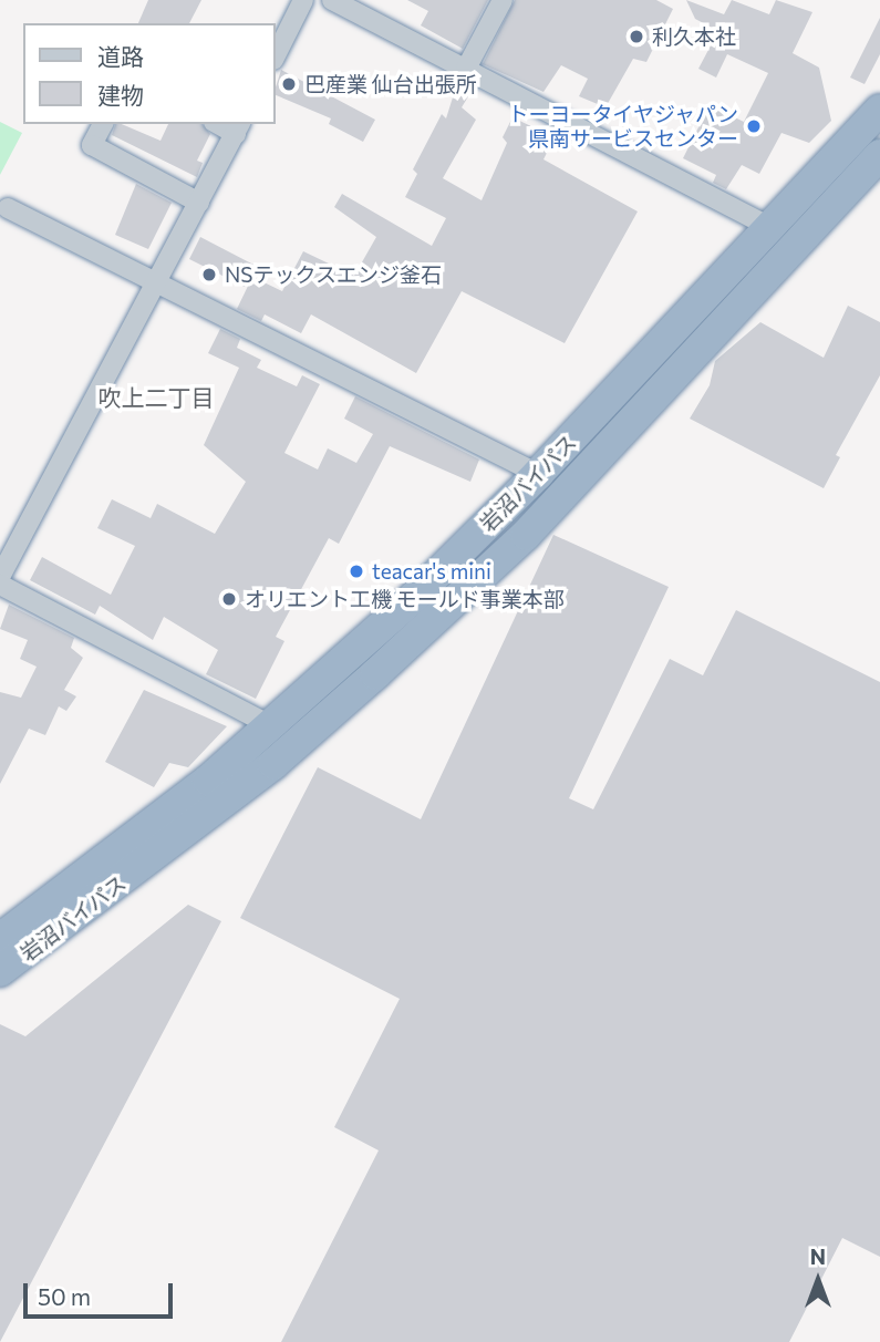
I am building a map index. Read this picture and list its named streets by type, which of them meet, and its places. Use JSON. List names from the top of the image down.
{
  "streets": {
    "highway": ["岩沼バイパス"]
  },
  "districts": ["吹上二丁目"],
  "places": [
    "利久本社",
    "巴産業 仙台出張所",
    "トーヨータイヤジャパン 県南サービスセンター",
    "NSテックスエンジ釜石",
    "teacar's mini",
    "オリエント工機 モールド事業本部"
  ],
  "legend": ["道路", "建物"],
  "scale_bar": "50 m",
  "north": "top"
}
